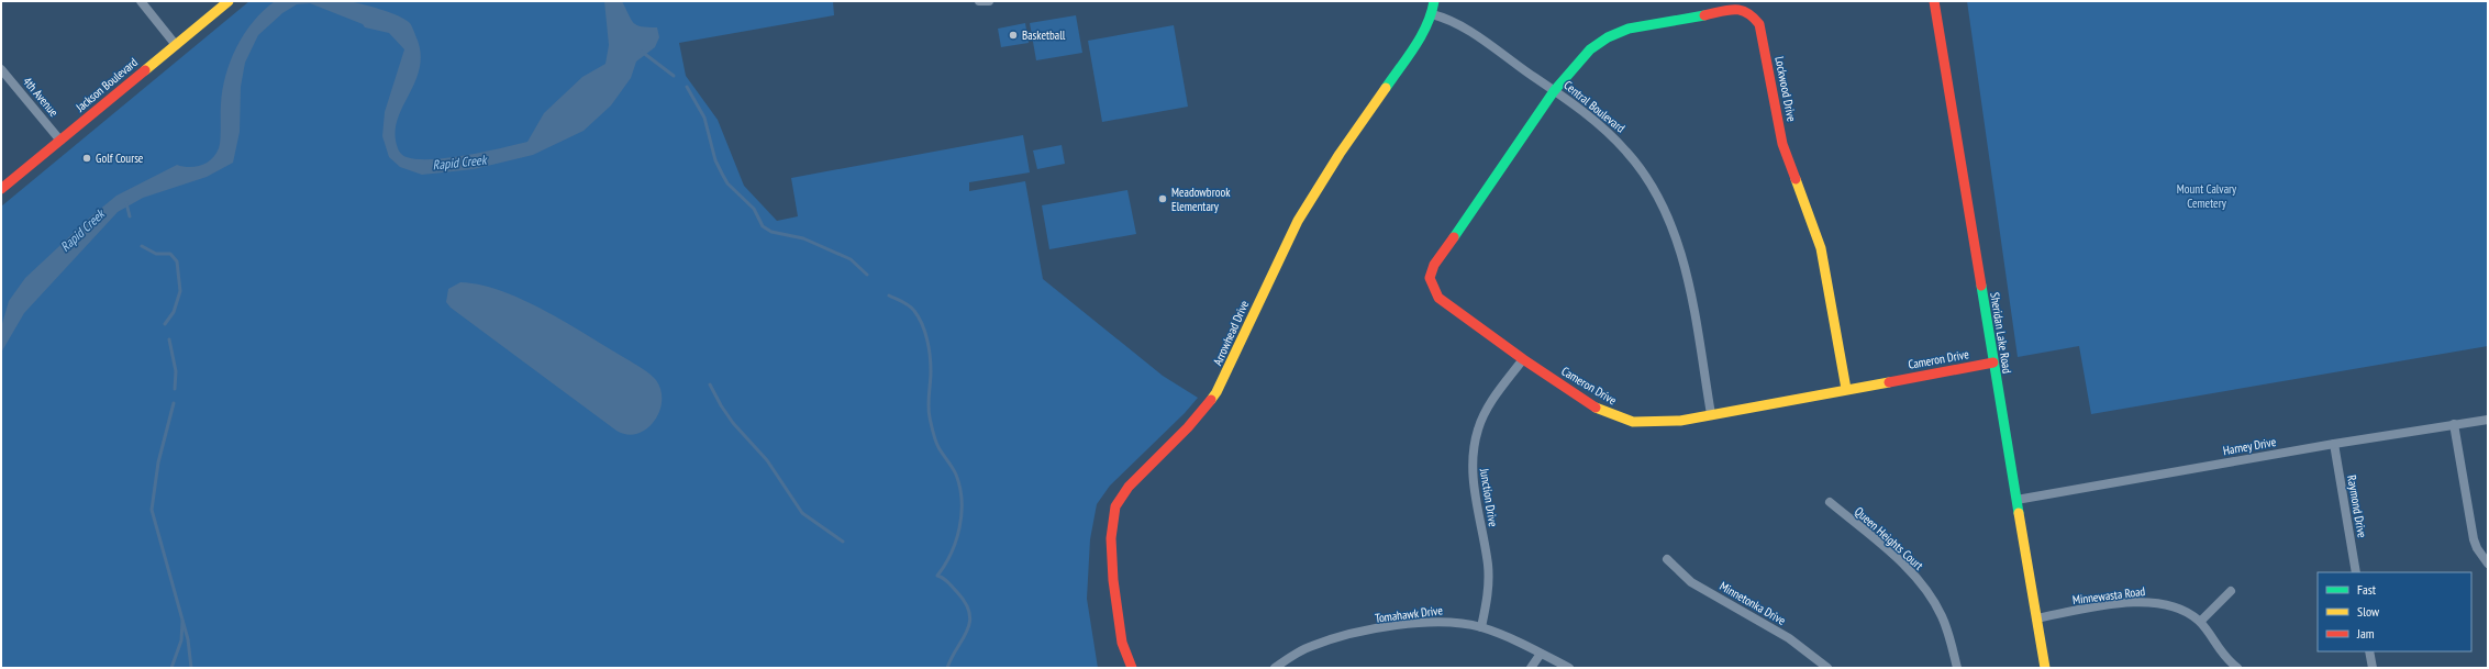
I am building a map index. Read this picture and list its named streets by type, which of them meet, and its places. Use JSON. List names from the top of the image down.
{
  "streets": {
    "street": [
      "Jackson Boulevard",
      "Lockwood Drive",
      "4th Avenue",
      "Central Boulevard",
      "Arrowhead Drive",
      "Sheridan Lake Road",
      "Cameron Drive",
      "Harney Drive",
      "Junction Drive",
      "Raymond Drive",
      "Queen Heights Court",
      "Minnewasta Road",
      "Minnetonka Drive",
      "Tomahawk Drive"
    ]
  },
  "crossings": [
    ["Jackson Boulevard", "4th Avenue"],
    ["Lockwood Drive", "Central Boulevard"],
    ["Lockwood Drive", "Cameron Drive"],
    ["Central Boulevard", "Arrowhead Drive"],
    ["Central Boulevard", "Cameron Drive"],
    ["Sheridan Lake Road", "Cameron Drive"],
    ["Sheridan Lake Road", "Harney Drive"],
    ["Sheridan Lake Road", "Minnewasta Road"],
    ["Cameron Drive", "Junction Drive"],
    ["Harney Drive", "Raymond Drive"],
    ["Junction Drive", "Tomahawk Drive"]
  ],
  "water": ["Rapid Creek"],
  "parks": ["Mount Calvary Cemetery"],
  "places": ["Basketball", "Golf Course", "Meadowbrook Elementary"],
  "legend": ["Fast", "Slow", "Jam"]
}
